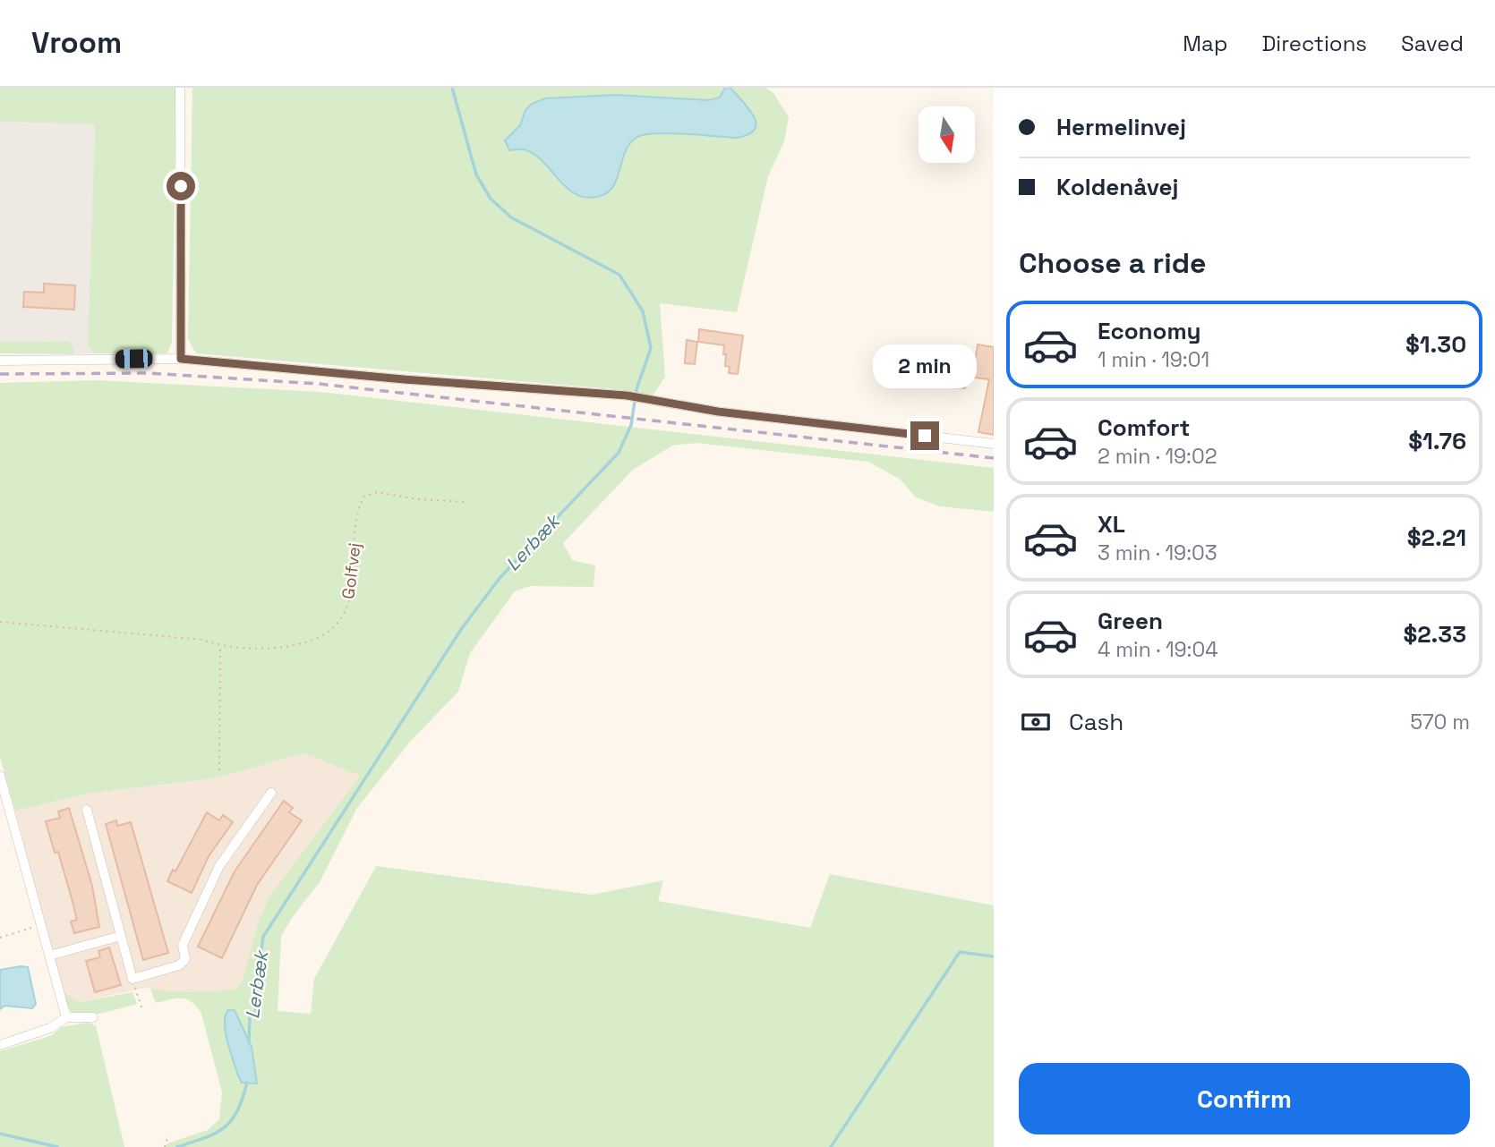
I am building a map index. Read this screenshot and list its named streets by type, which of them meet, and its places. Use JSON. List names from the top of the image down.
{
  "streets": {
    "path": ["Golfvej"]
  },
  "water": ["Lerbæk"],
  "north": "bottom",
  "page": {
    "header": "Vroom",
    "nav": ["Map", "Directions", "Saved"],
    "banner": ["Hermelinvej", "Koldenåvej"],
    "heading": "Choose a ride",
    "list": [
      {
        "name": "Economy",
        "note": "1 min · 19:01",
        "value": "$1.30"
      },
      {
        "name": "Comfort",
        "note": "2 min · 19:02",
        "value": "$1.76"
      },
      {
        "name": "XL",
        "note": "3 min · 19:03",
        "value": "$2.21"
      },
      {
        "name": "Green",
        "note": "4 min · 19:04",
        "value": "$2.33"
      }
    ],
    "bubble": "2 min",
    "pay": ["Cash", "570 m"],
    "buttons": "Confirm"
  }
}
